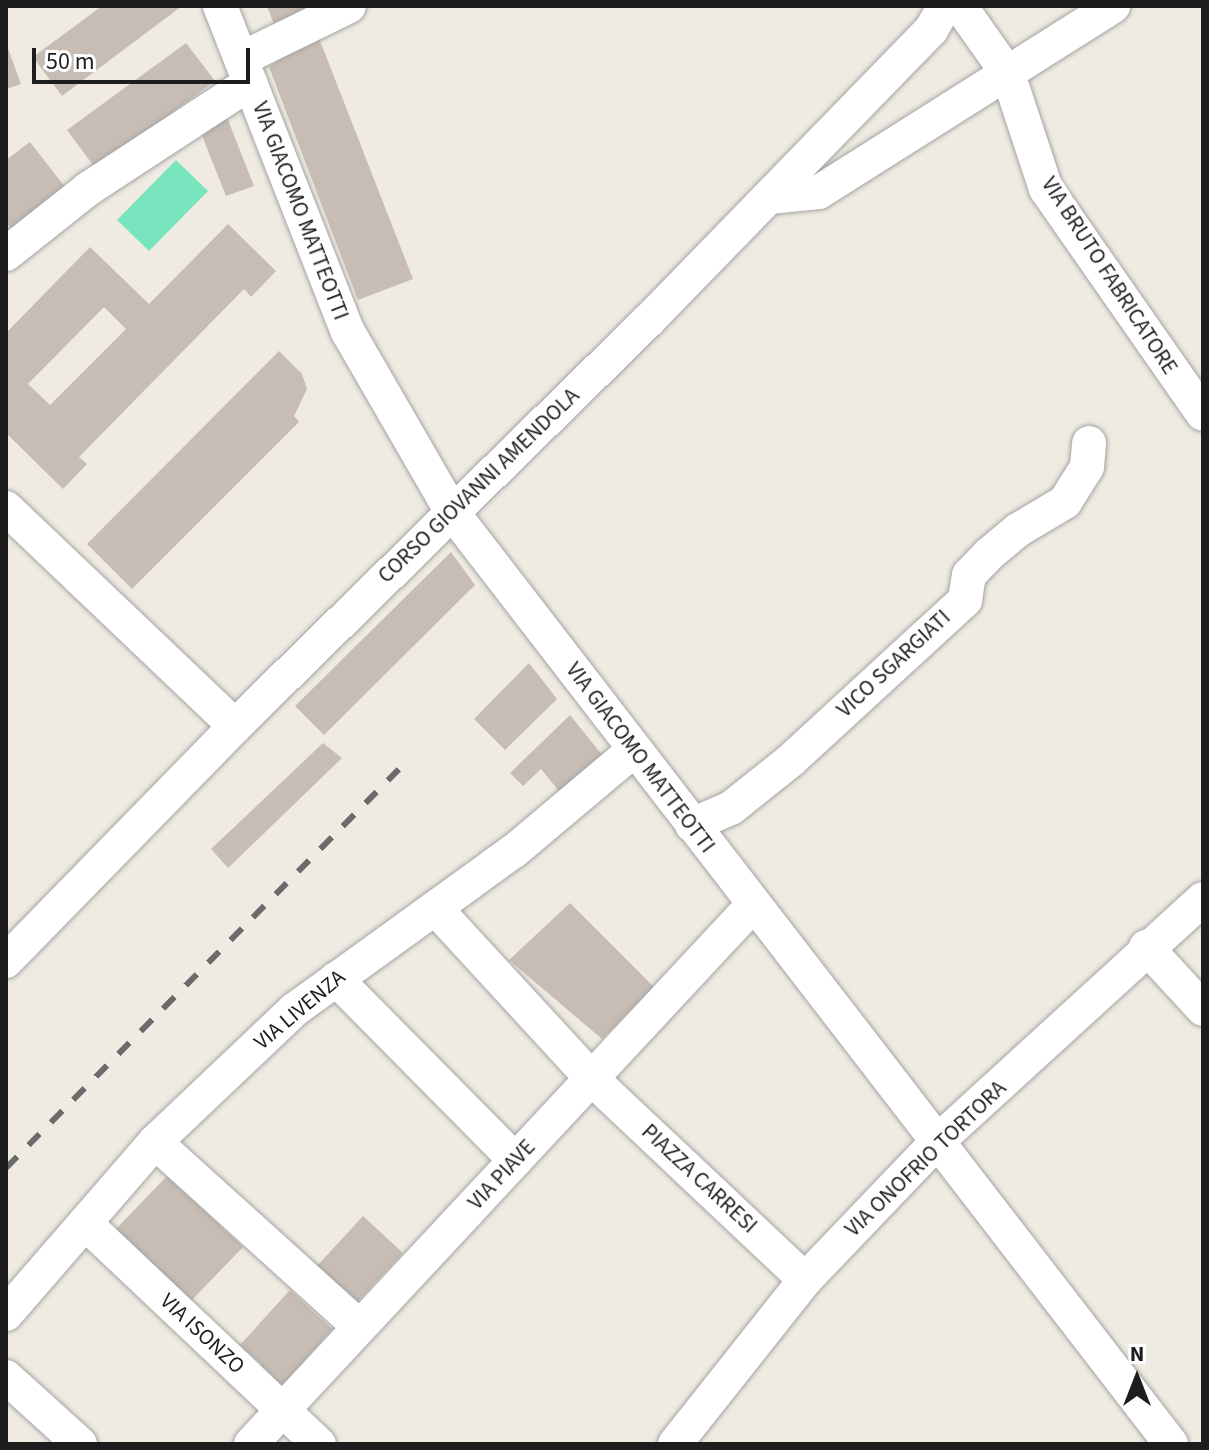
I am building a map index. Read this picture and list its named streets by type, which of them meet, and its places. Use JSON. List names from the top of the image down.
{
  "streets": {
    "street": [
      "VIA GIACOMO MATTEOTTI",
      "VIA BRUTO FABRICATORE",
      "CORSO GIOVANNI AMENDOLA",
      "VICO SGARGIATI",
      "VIA LIVENZA",
      "VIA ONOFRIO TORTORA",
      "VIA PIAVE",
      "PIAZZA CARRESI",
      "VIA ISONZO"
    ]
  },
  "crossings": [
    ["VIA GIACOMO MATTEOTTI", "CORSO GIOVANNI AMENDOLA"],
    ["VIA GIACOMO MATTEOTTI", "VICO SGARGIATI"],
    ["VIA GIACOMO MATTEOTTI", "VIA LIVENZA"],
    ["VIA GIACOMO MATTEOTTI", "VIA ONOFRIO TORTORA"],
    ["VIA GIACOMO MATTEOTTI", "VIA PIAVE"],
    ["VIA LIVENZA", "PIAZZA CARRESI"],
    ["VIA LIVENZA", "VIA ISONZO"],
    ["VIA ONOFRIO TORTORA", "PIAZZA CARRESI"],
    ["VIA PIAVE", "PIAZZA CARRESI"],
    ["VIA PIAVE", "VIA ISONZO"]
  ],
  "scale_bar": "50 m",
  "north": "top"
}
